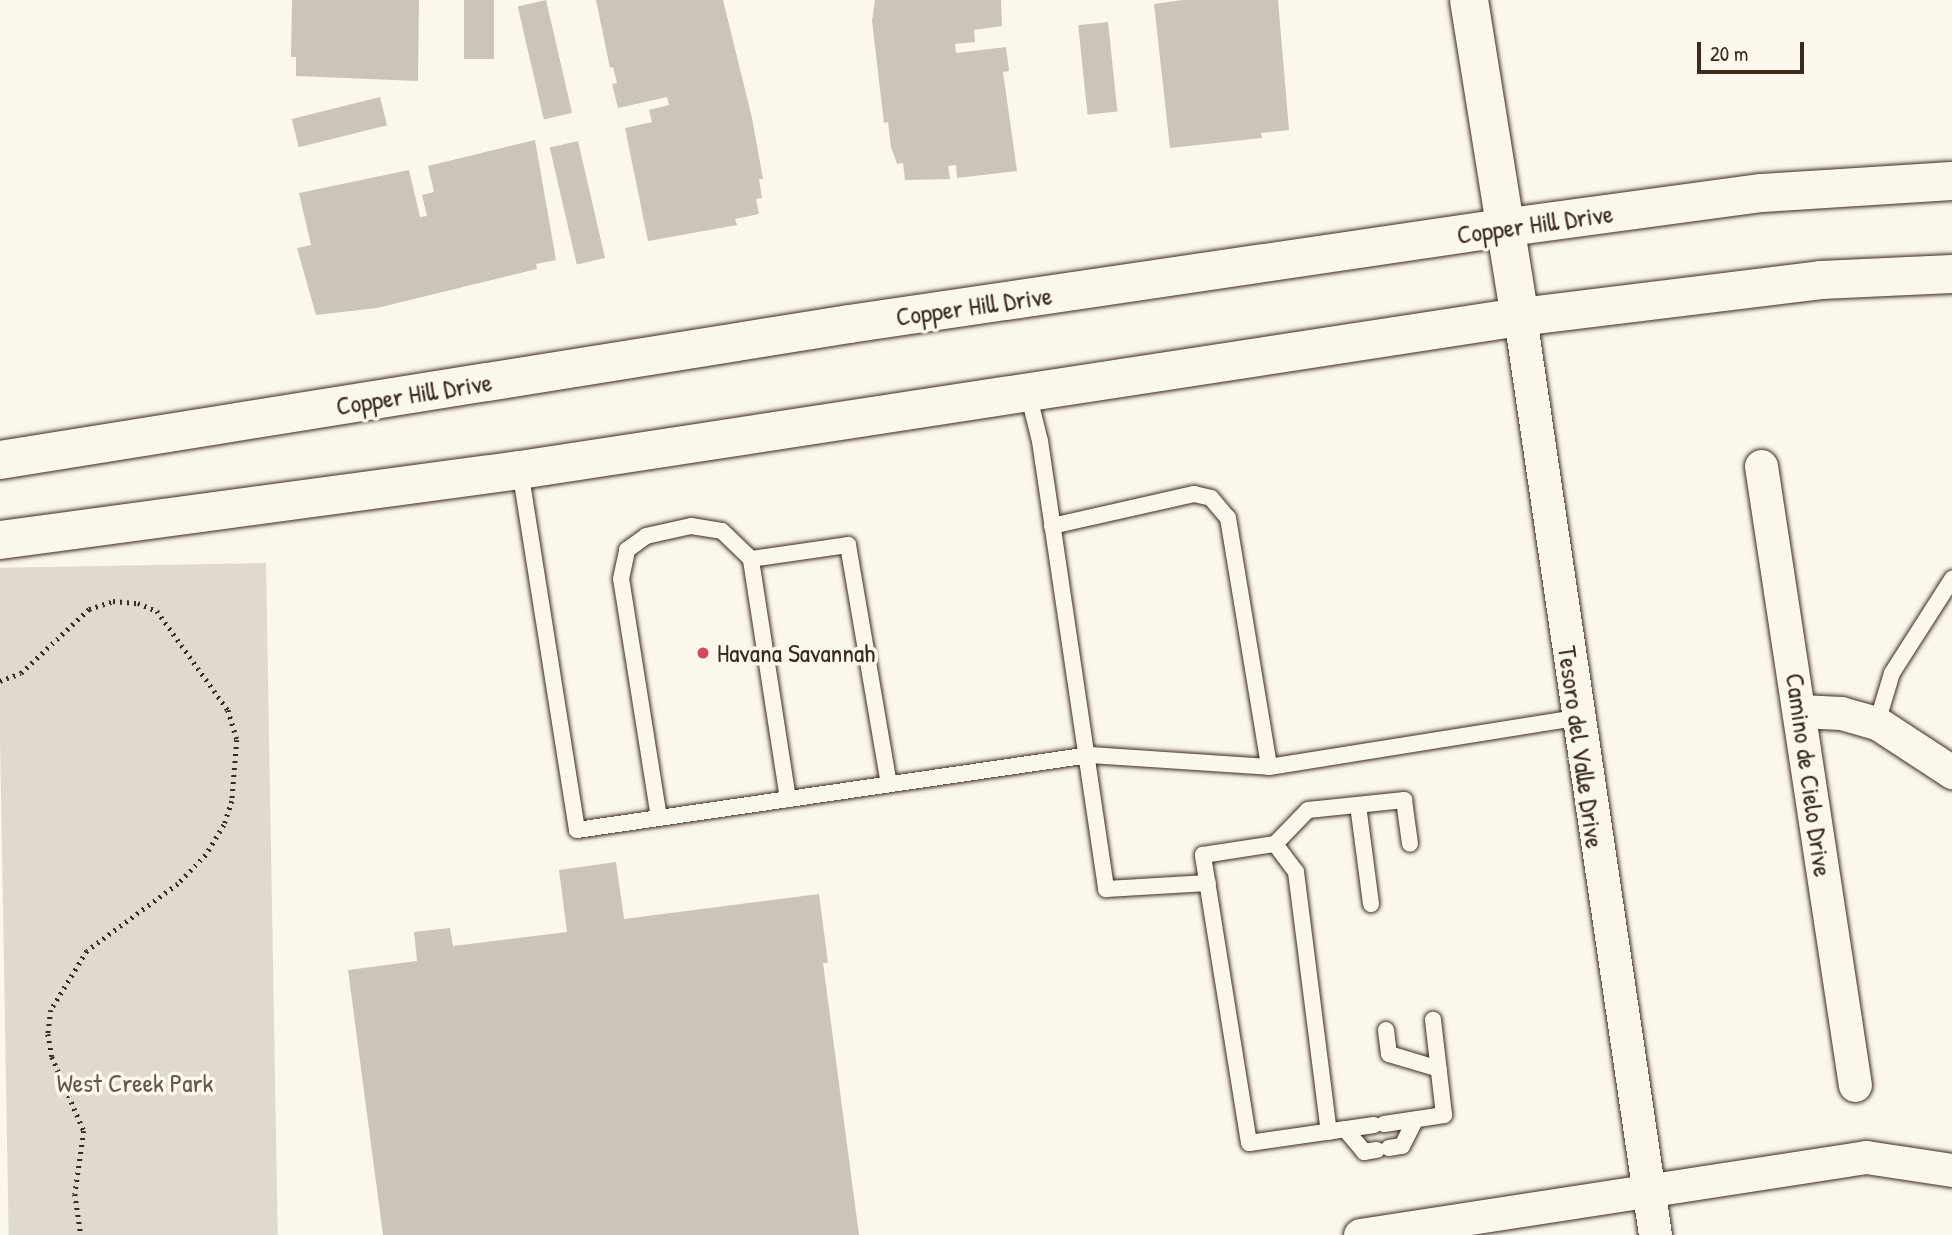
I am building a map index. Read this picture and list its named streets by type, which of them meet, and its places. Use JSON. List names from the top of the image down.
{
  "streets": {
    "main road": ["Copper Hill Drive", "Tesoro del Valle Drive"],
    "street": ["Camino de Cielo Drive"]
  },
  "crossings": [
    ["Copper Hill Drive", "Tesoro del Valle Drive"]
  ],
  "parks": ["West Creek Park"],
  "places": ["Havana Savannah"],
  "scale_bar": "20 m"
}
